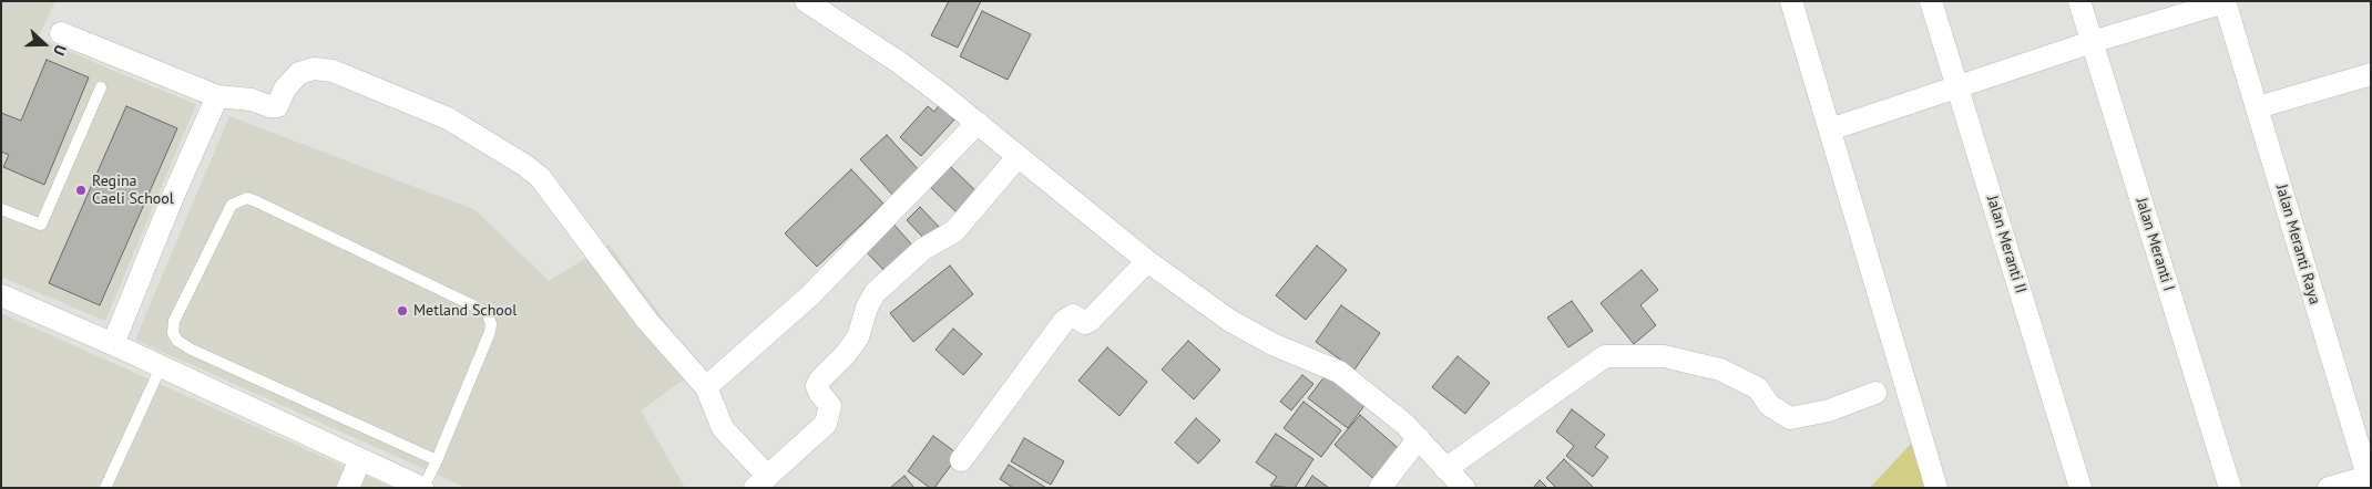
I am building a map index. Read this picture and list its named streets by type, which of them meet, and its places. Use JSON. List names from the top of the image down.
{
  "streets": {
    "street": ["Jalan Meranti II", "Jalan Meranti I", "Jalan Meranti Raya"]
  },
  "places": ["Regina Caeli School", "Metland School"],
  "north": "right"
}
